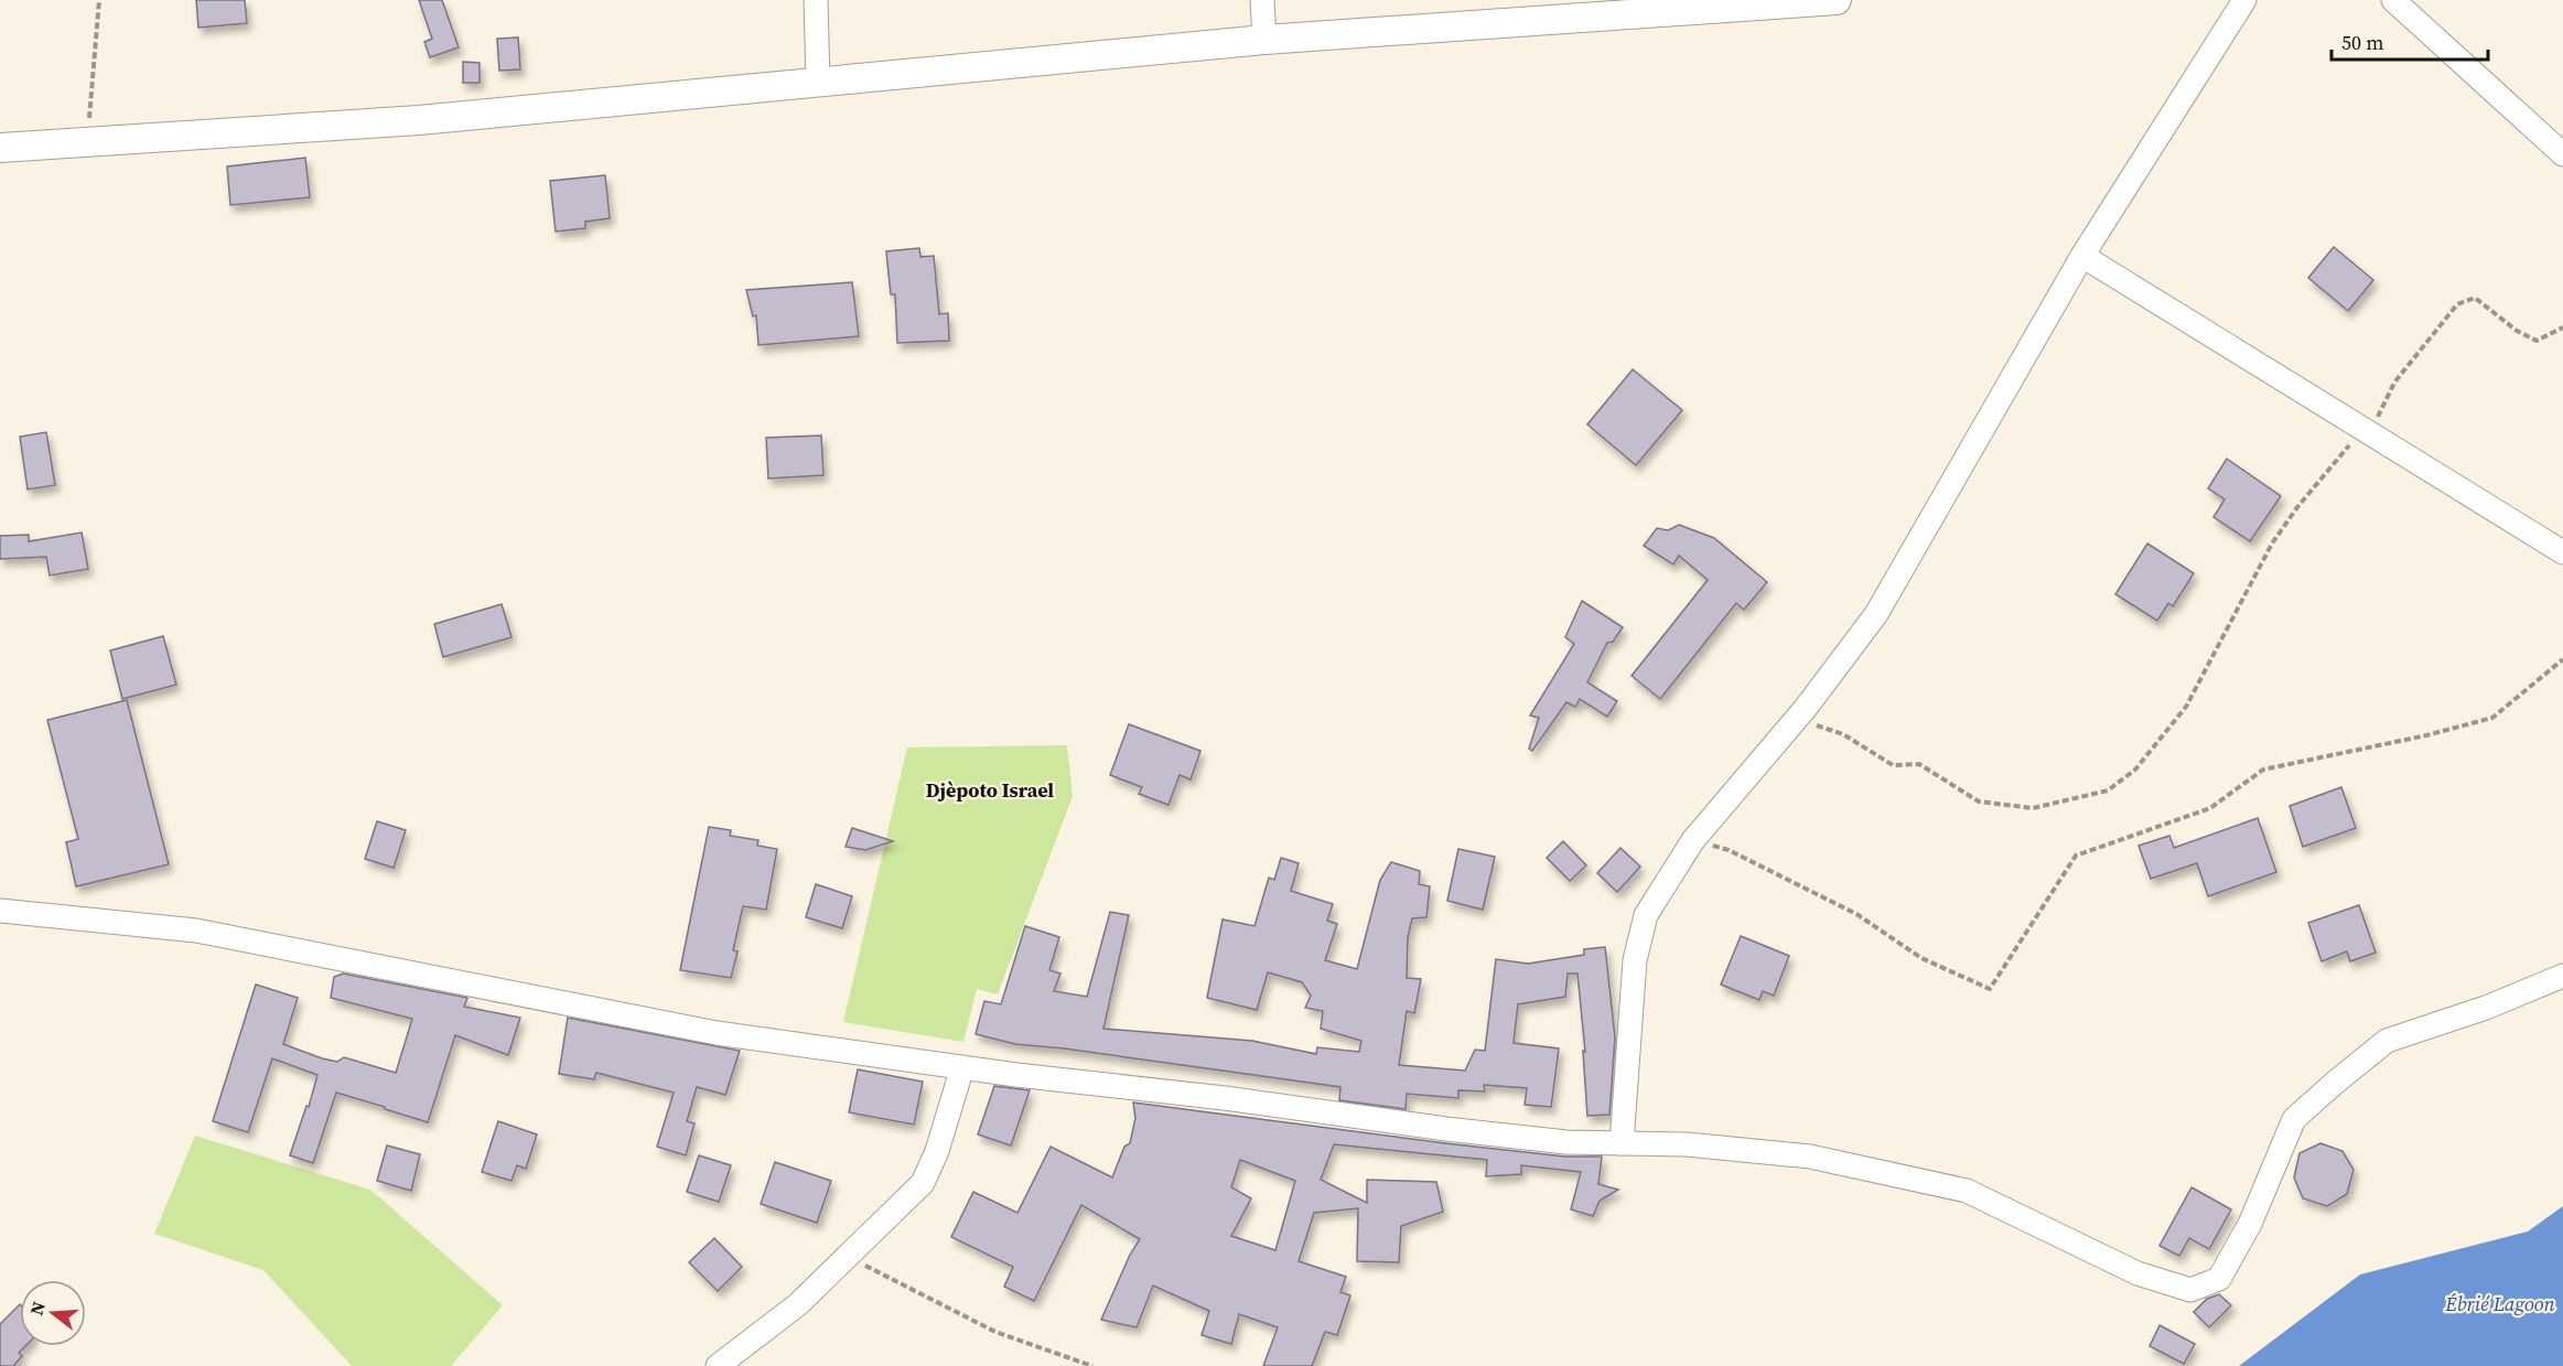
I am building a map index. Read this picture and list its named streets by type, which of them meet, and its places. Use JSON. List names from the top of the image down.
{
  "districts": ["Djèpoto Israel"],
  "water": ["Ébrié Lagoon"],
  "scale_bar": "50 m",
  "north": "left"
}
